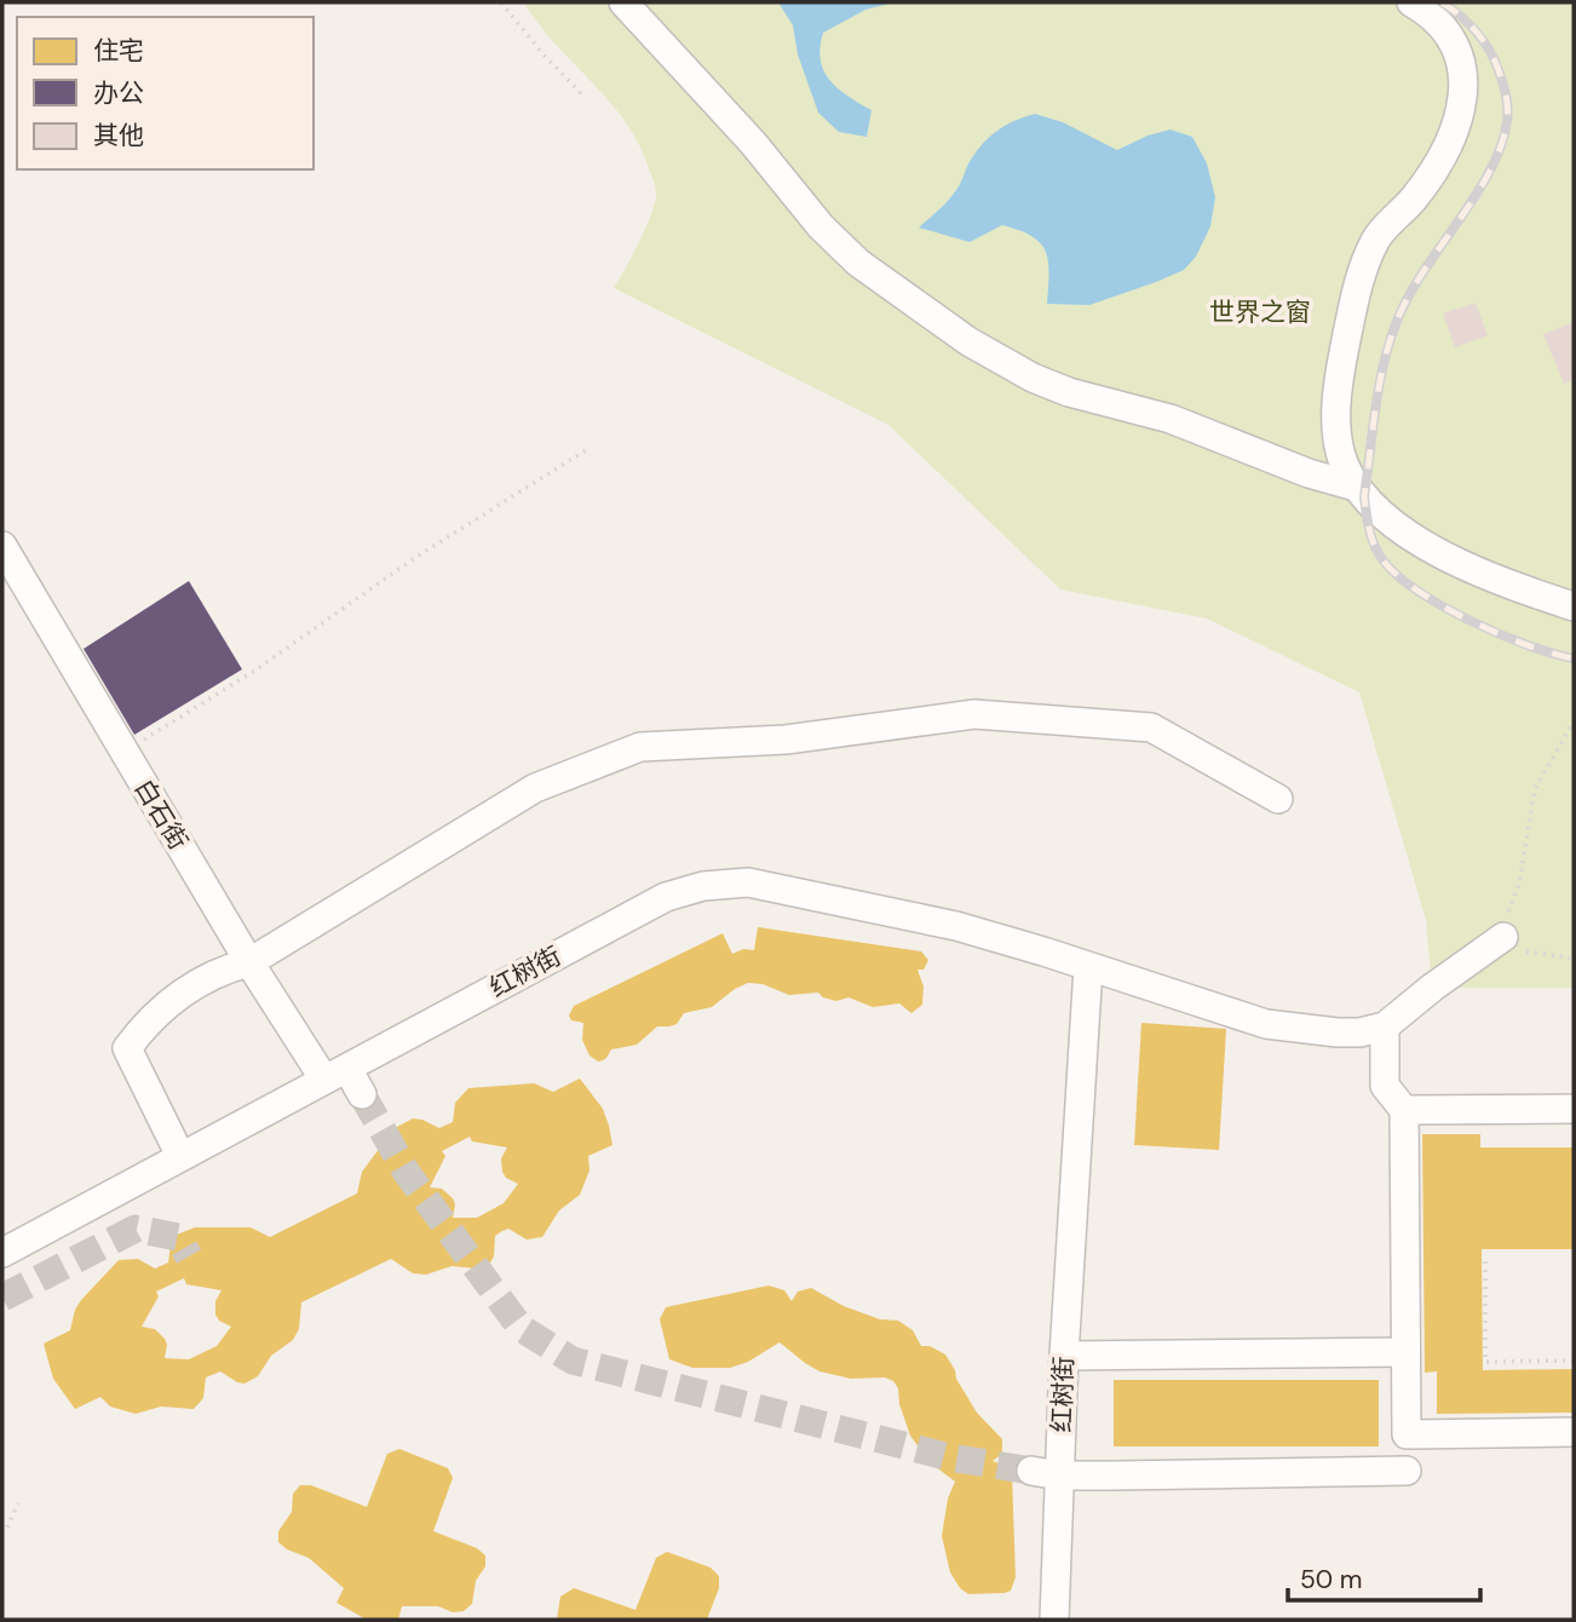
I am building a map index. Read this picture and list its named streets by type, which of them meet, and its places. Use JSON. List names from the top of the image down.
{
  "streets": {
    "street": ["白石街", "红树街"]
  },
  "crossings": [
    ["白石街", "红树街"]
  ],
  "parks": ["世界之窗"],
  "legend": ["住宅", "办公", "其他"],
  "scale_bar": "50 m"
}
